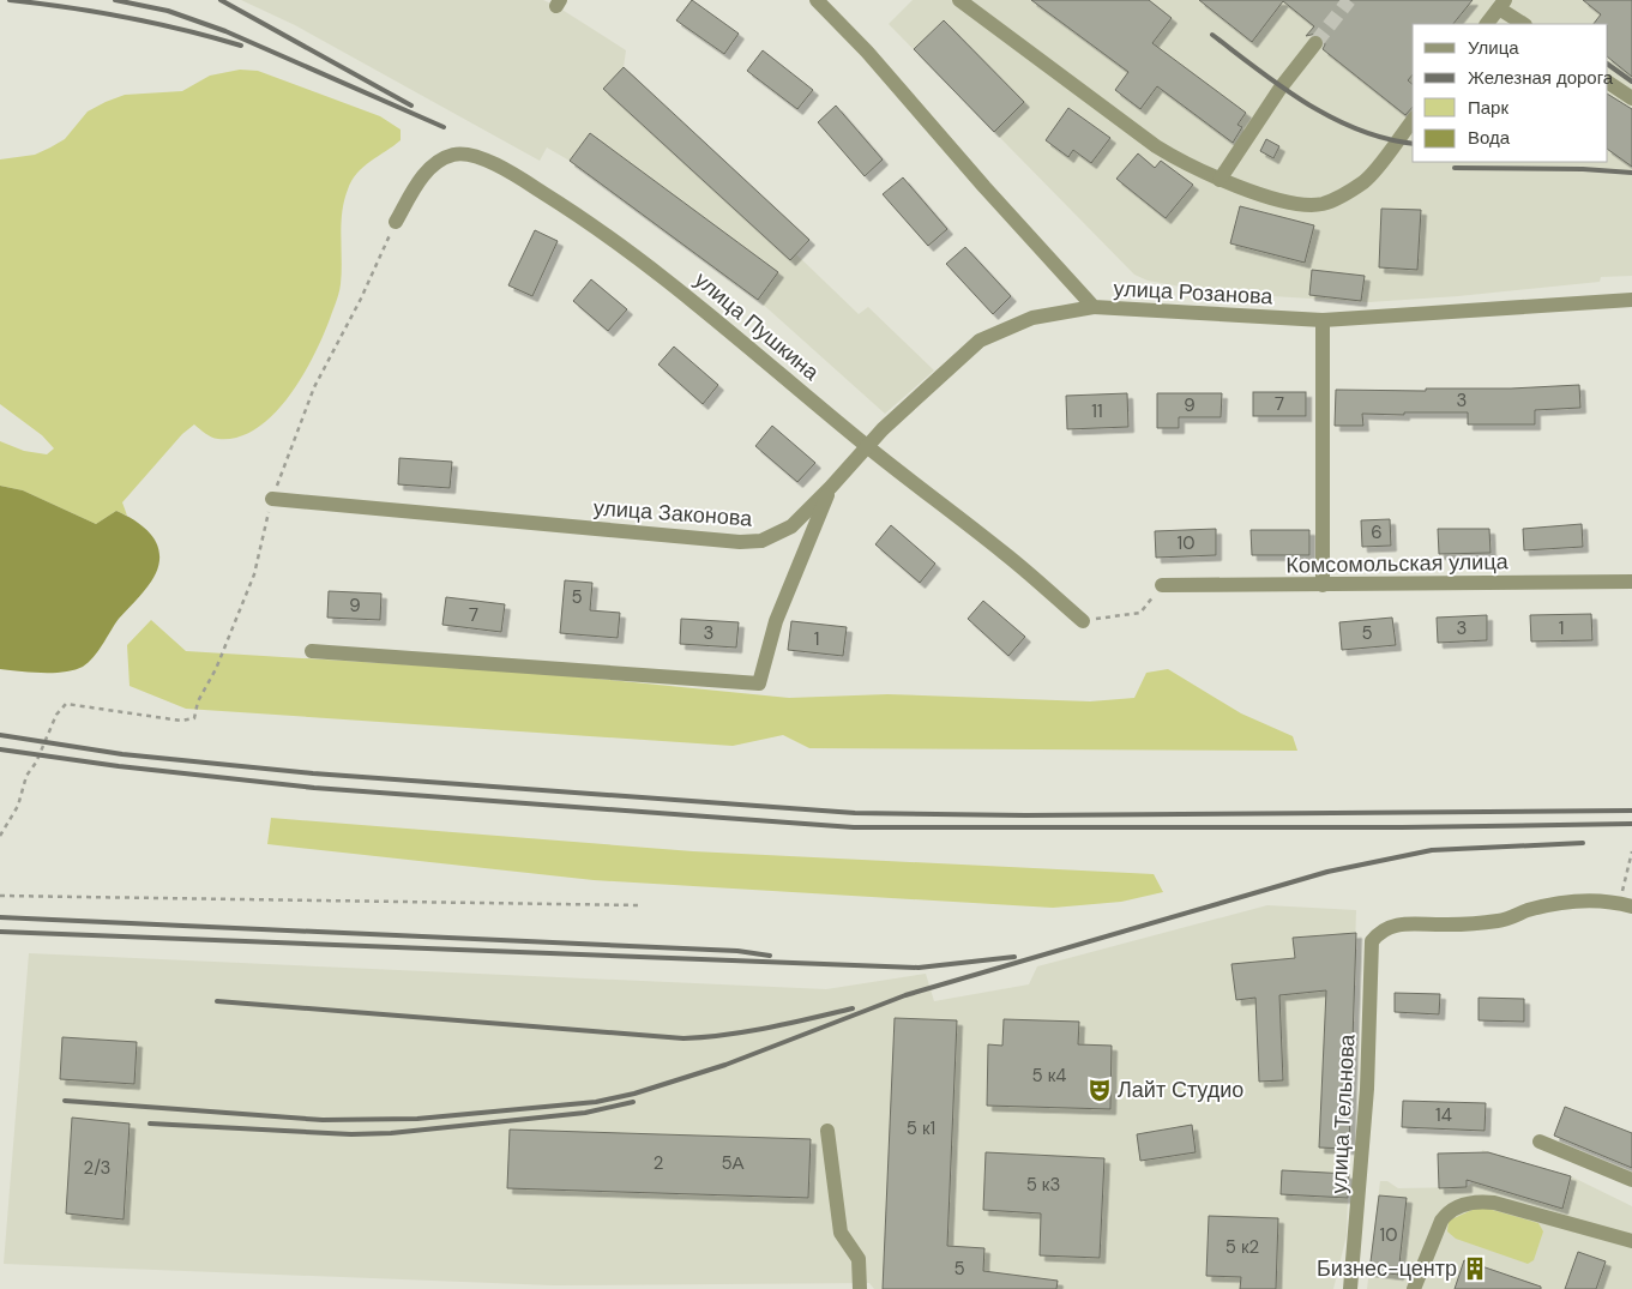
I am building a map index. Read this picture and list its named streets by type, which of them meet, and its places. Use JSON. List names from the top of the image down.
{
  "streets": {
    "street": [
      "улица Розанова",
      "улица Пушкина",
      "улица Законова",
      "Комсомольская улица",
      "улица Тельнова"
    ]
  },
  "crossings": [
    ["улица Розанова", "улица Законова"],
    ["улица Пушкина", "улица Законова"]
  ],
  "places": {
    "theatre": ["Лайт Студио"],
    "building": ["Бизнес-центр"]
  },
  "house_numbers": [
    "3",
    "7",
    "9",
    "11",
    "6",
    "10",
    "5",
    "9",
    "7",
    "3",
    "1",
    "3",
    "5",
    "1",
    "5 к4",
    "14",
    "5 к1",
    "2",
    "5А",
    "2/3",
    "5 к3",
    "10",
    "5 к2",
    "5"
  ],
  "legend": [
    "Улица",
    "Железная дорога",
    "Парк",
    "Вода"
  ]
}
